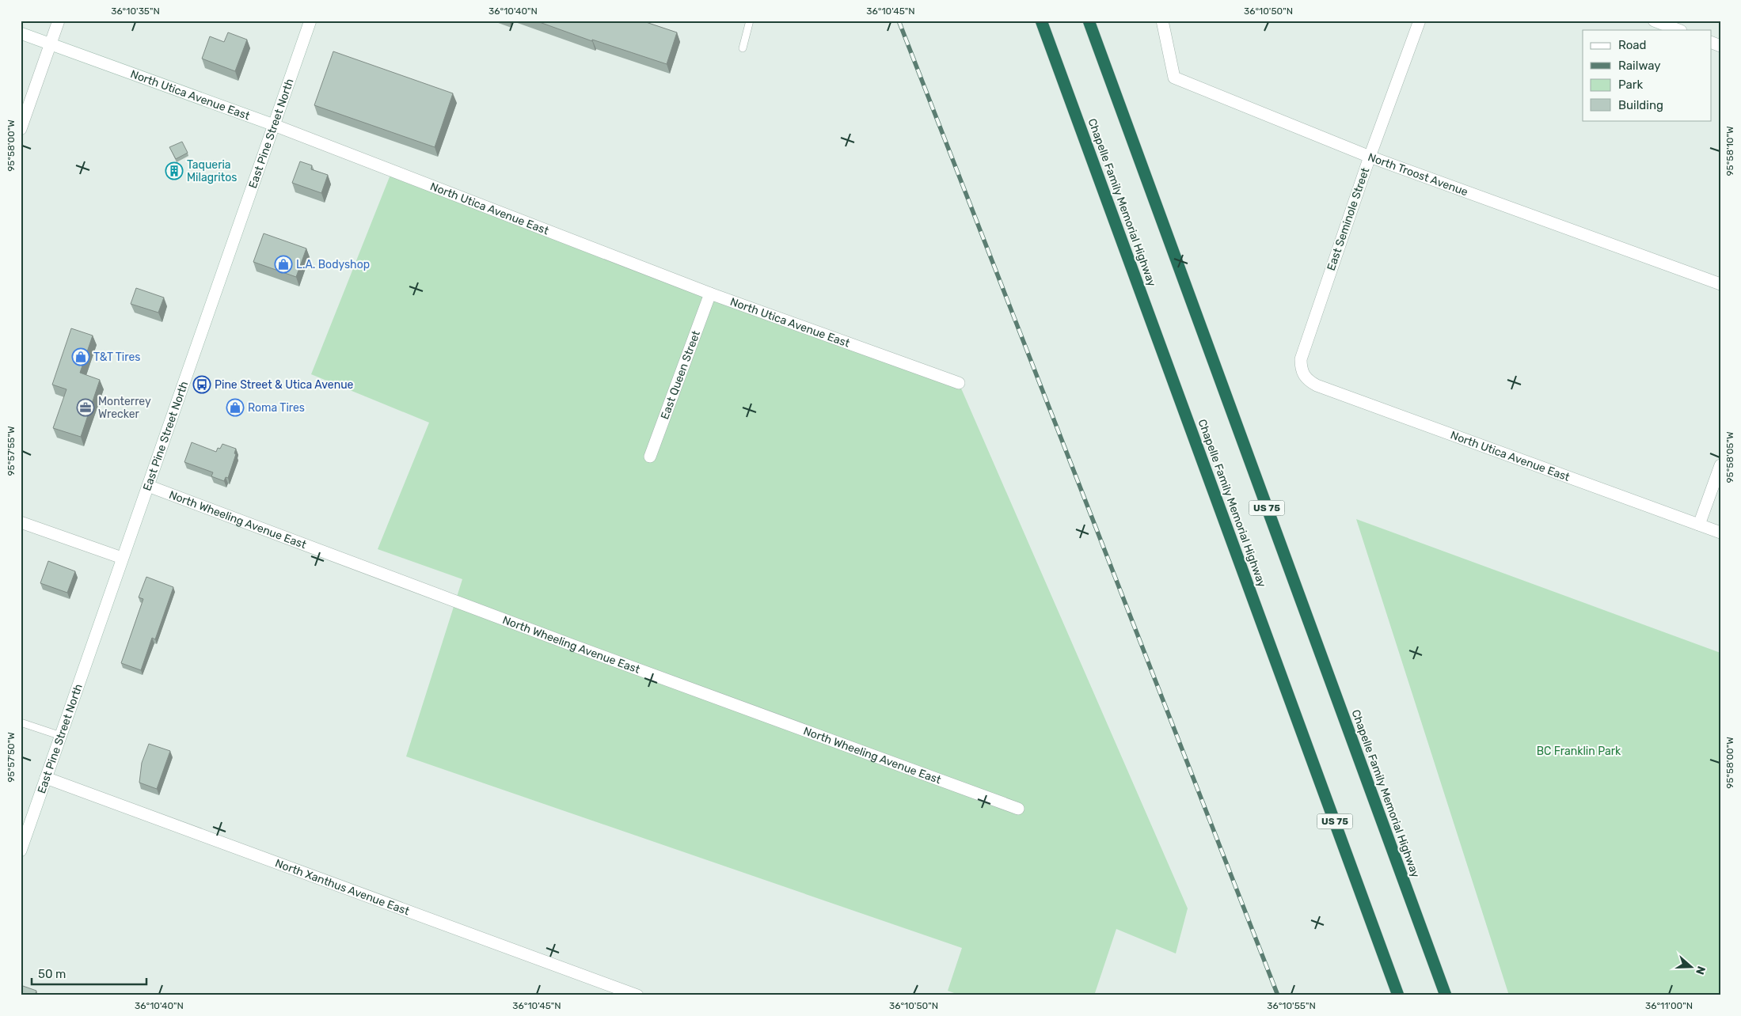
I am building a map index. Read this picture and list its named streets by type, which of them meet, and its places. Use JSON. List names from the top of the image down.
{
  "streets": {
    "highway": ["Chapelle Family Memorial Highway", "US 75"],
    "street": [
      "North Utica Avenue East",
      "East Pine Street North",
      "North Troost Avenue",
      "East Seminole Street",
      "East Queen Street",
      "North Wheeling Avenue East",
      "North Xanthus Avenue East"
    ]
  },
  "crossings": [
    ["North Utica Avenue East", "East Pine Street North"],
    ["North Utica Avenue East", "East Seminole Street"],
    ["North Utica Avenue East", "East Queen Street"],
    ["East Pine Street North", "North Wheeling Avenue East"],
    ["East Pine Street North", "North Xanthus Avenue East"],
    ["North Troost Avenue", "East Seminole Street"]
  ],
  "parks": ["BC Franklin Park"],
  "places": {
    "building": ["Taqueria Milagritos"],
    "shop": ["L.A. Bodyshop", "T&T Tires", "Roma Tires"],
    "bus stop": ["Pine Street & Utica Avenue"],
    "office": ["Monterrey Wrecker"]
  },
  "legend": [
    "Road",
    "Railway",
    "Park",
    "Building"
  ],
  "scale_bar": "50 m",
  "north": "right",
  "coordinates": [
    "36°10'35\"N",
    "36°10'40\"N",
    "36°10'45\"N",
    "36°10'50\"N",
    "95°58'00\"W",
    "95°58'10\"W",
    "95°57'55\"W",
    "95°58'05\"W",
    "95°57'50\"W",
    "36°10'55\"N",
    "36°11'00\"N"
  ]
}
